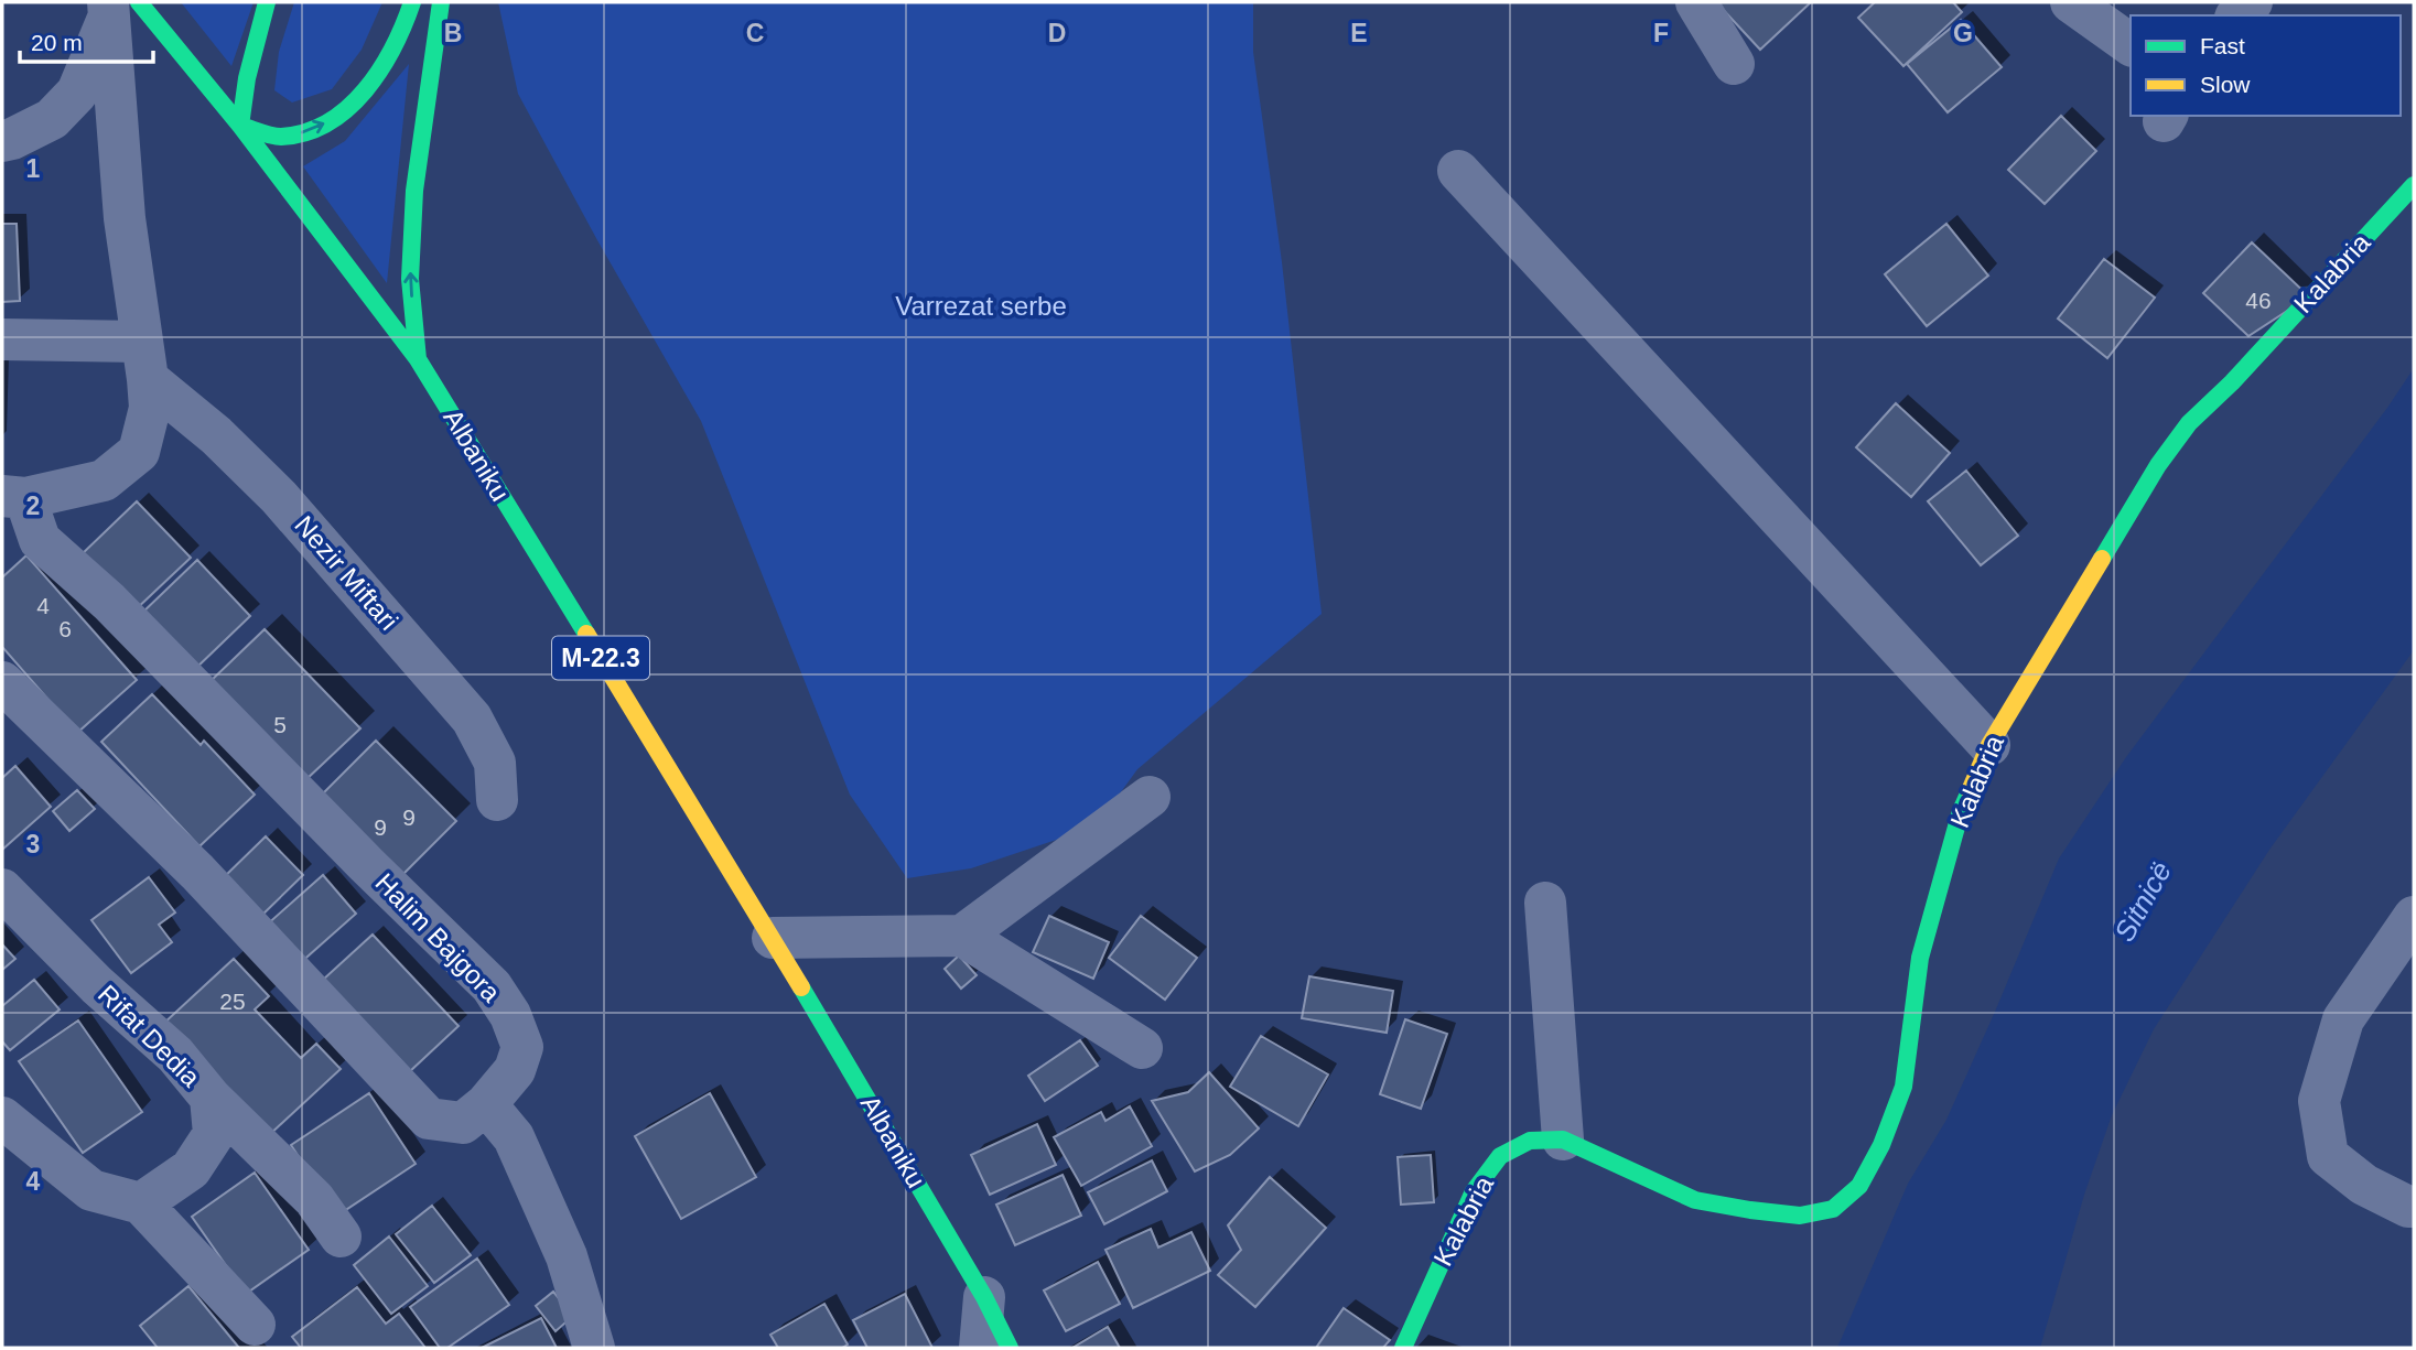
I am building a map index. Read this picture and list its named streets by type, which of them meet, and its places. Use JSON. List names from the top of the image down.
{
  "streets": {
    "main road": ["Kalabria", "Albaniku", "M-22.3"],
    "street": ["Nezir Miftari", "Halim Bajgora", "Rifat Dedia"]
  },
  "water": ["Sitnicë"],
  "parks": ["Varrezat serbe"],
  "house_numbers": [
    "46",
    "4",
    "6",
    "5",
    "9",
    "9",
    "25"
  ],
  "legend": ["Fast", "Slow"],
  "scale_bar": "20 m",
  "grid": {
    "columns": [
      "B",
      "C",
      "D",
      "E",
      "F",
      "G"
    ],
    "rows": [
      "1",
      "2",
      "3",
      "4"
    ]
  }
}
